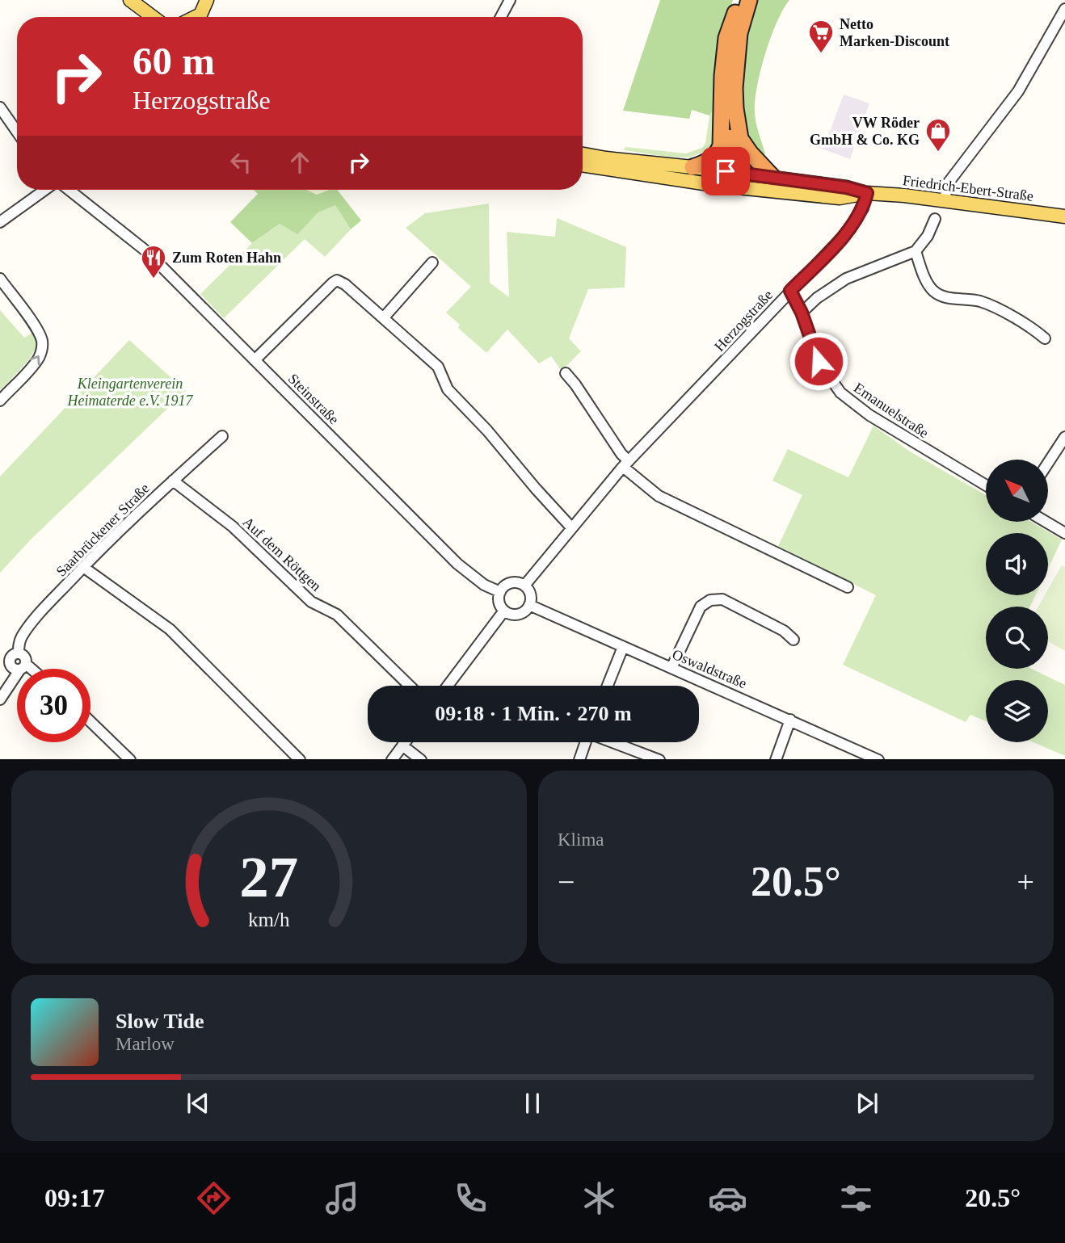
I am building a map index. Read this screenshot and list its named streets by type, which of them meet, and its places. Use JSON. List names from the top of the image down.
{
  "streets": {
    "main road": ["Friedrich-Ebert-Straße"],
    "street": [
      "Herzogstraße",
      "Steinstraße",
      "Emanuelstraße",
      "Saarbrückener Straße",
      "Auf dem Röttgen",
      "Oswaldstraße"
    ]
  },
  "crossings": [
    ["Friedrich-Ebert-Straße", "Herzogstraße"],
    ["Herzogstraße", "Steinstraße"],
    ["Herzogstraße", "Emanuelstraße"],
    ["Herzogstraße", "Oswaldstraße"],
    ["Steinstraße", "Oswaldstraße"],
    ["Saarbrückener Straße", "Auf dem Röttgen"]
  ],
  "parks": ["Kleingartenverein Heimaterde e.V. 1917"],
  "places": {
    "supermarket": ["Netto Marken-Discount"],
    "shop": ["VW Röder GmbH & Co. KG"],
    "restaurant": ["Zum Roten Hahn"]
  },
  "north": "top left",
  "page": {
    "turn": ["60 m", "Herzogstraße"],
    "limit": "30",
    "trip": "09:18 · 1 Min. · 270 m",
    "tile": "Klima",
    "heat": ["−", "20.5°", "+"],
    "song": ["Slow Tide", "Marlow"],
    "tabs": ["09:17", "20.5°"],
    "gauge": ["27", "km/h"]
  }
}
